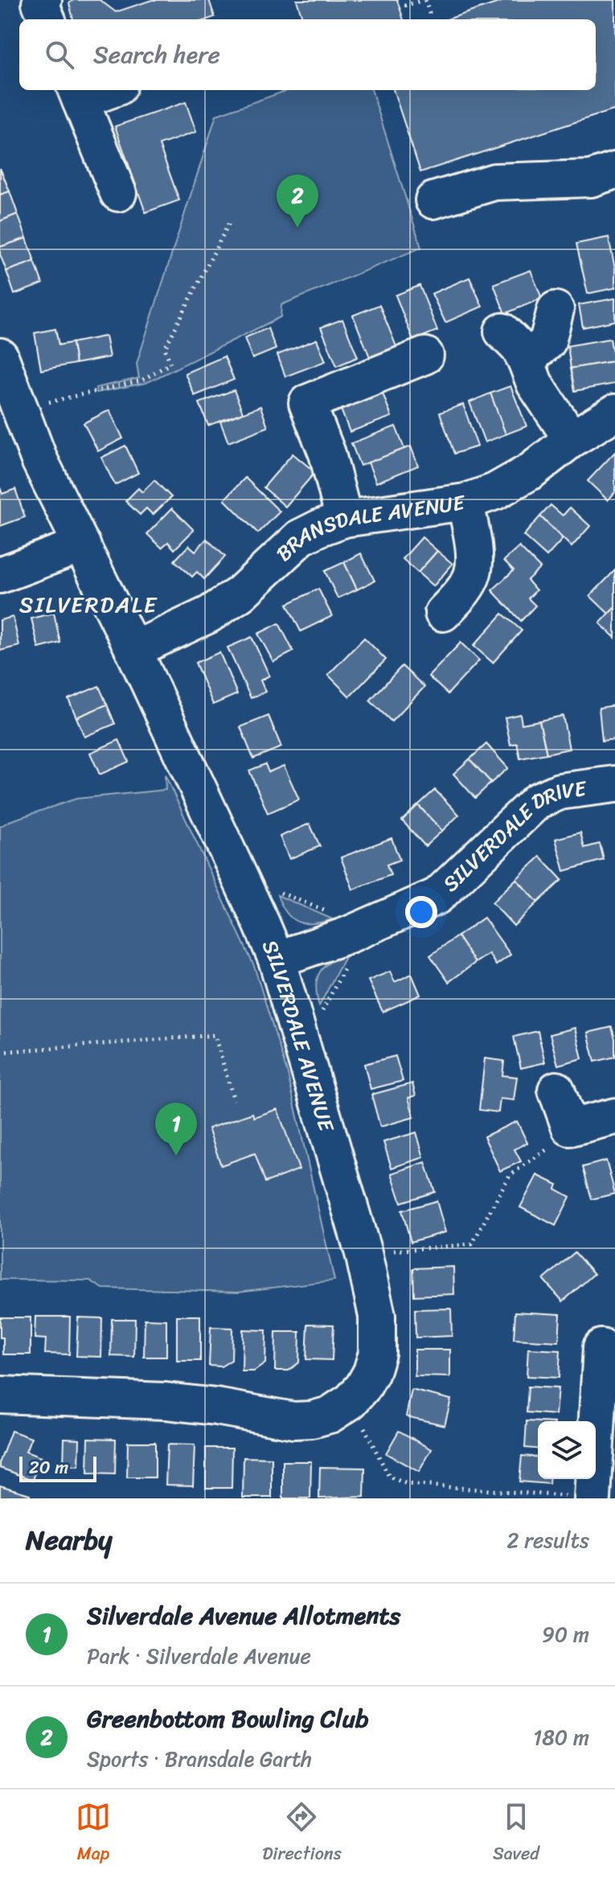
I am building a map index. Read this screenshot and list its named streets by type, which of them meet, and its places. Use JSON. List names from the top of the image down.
{
  "streets": {
    "street": ["BRANSDALE AVENUE", "SILVERDALE DRIVE", "SILVERDALE AVENUE"]
  },
  "crossings": [
    ["BRANSDALE AVENUE", "SILVERDALE AVENUE"],
    ["SILVERDALE DRIVE", "SILVERDALE AVENUE"]
  ],
  "districts": ["SILVERDALE"],
  "scale_bar": "20 m",
  "page": {
    "search": "Search here",
    "pins": ["2", "1"],
    "scale": "20 m",
    "heading": ["Nearby", "2 results"],
    "list": [
      {
        "mark": "1",
        "name": "Silverdale Avenue Allotments",
        "note": "Park · Silverdale Avenue",
        "value": "90 m"
      },
      {
        "mark": "2",
        "name": "Greenbottom Bowling Club",
        "note": "Sports · Bransdale Garth",
        "value": "180 m"
      }
    ],
    "nav": ["Map", "Directions", "Saved"]
  }
}
